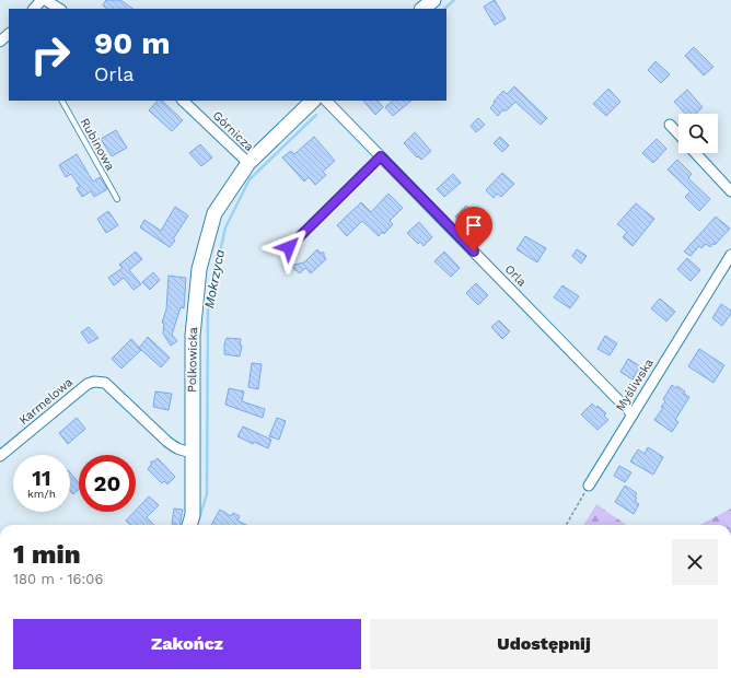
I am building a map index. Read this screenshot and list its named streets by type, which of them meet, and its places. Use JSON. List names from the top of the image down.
{
  "streets": {
    "street": [
      "Górnicza",
      "Orla",
      "Polkowicka",
      "Myśliwska",
      "Karmelowa"
    ],
    "lane": ["Rubinowa"]
  },
  "crossings": [
    ["Górnicza", "Polkowicka"],
    ["Orla", "Myśliwska"],
    ["Polkowicka", "Karmelowa"]
  ],
  "water": ["Mokrzyca"],
  "page": {
    "turn": ["90 m", "Orla"],
    "speed": "11 km/h",
    "limit": "20",
    "heading": ["1 min", "180 m · 16:06"],
    "buttons": ["Zakończ", "Udostępnij"]
  }
}
